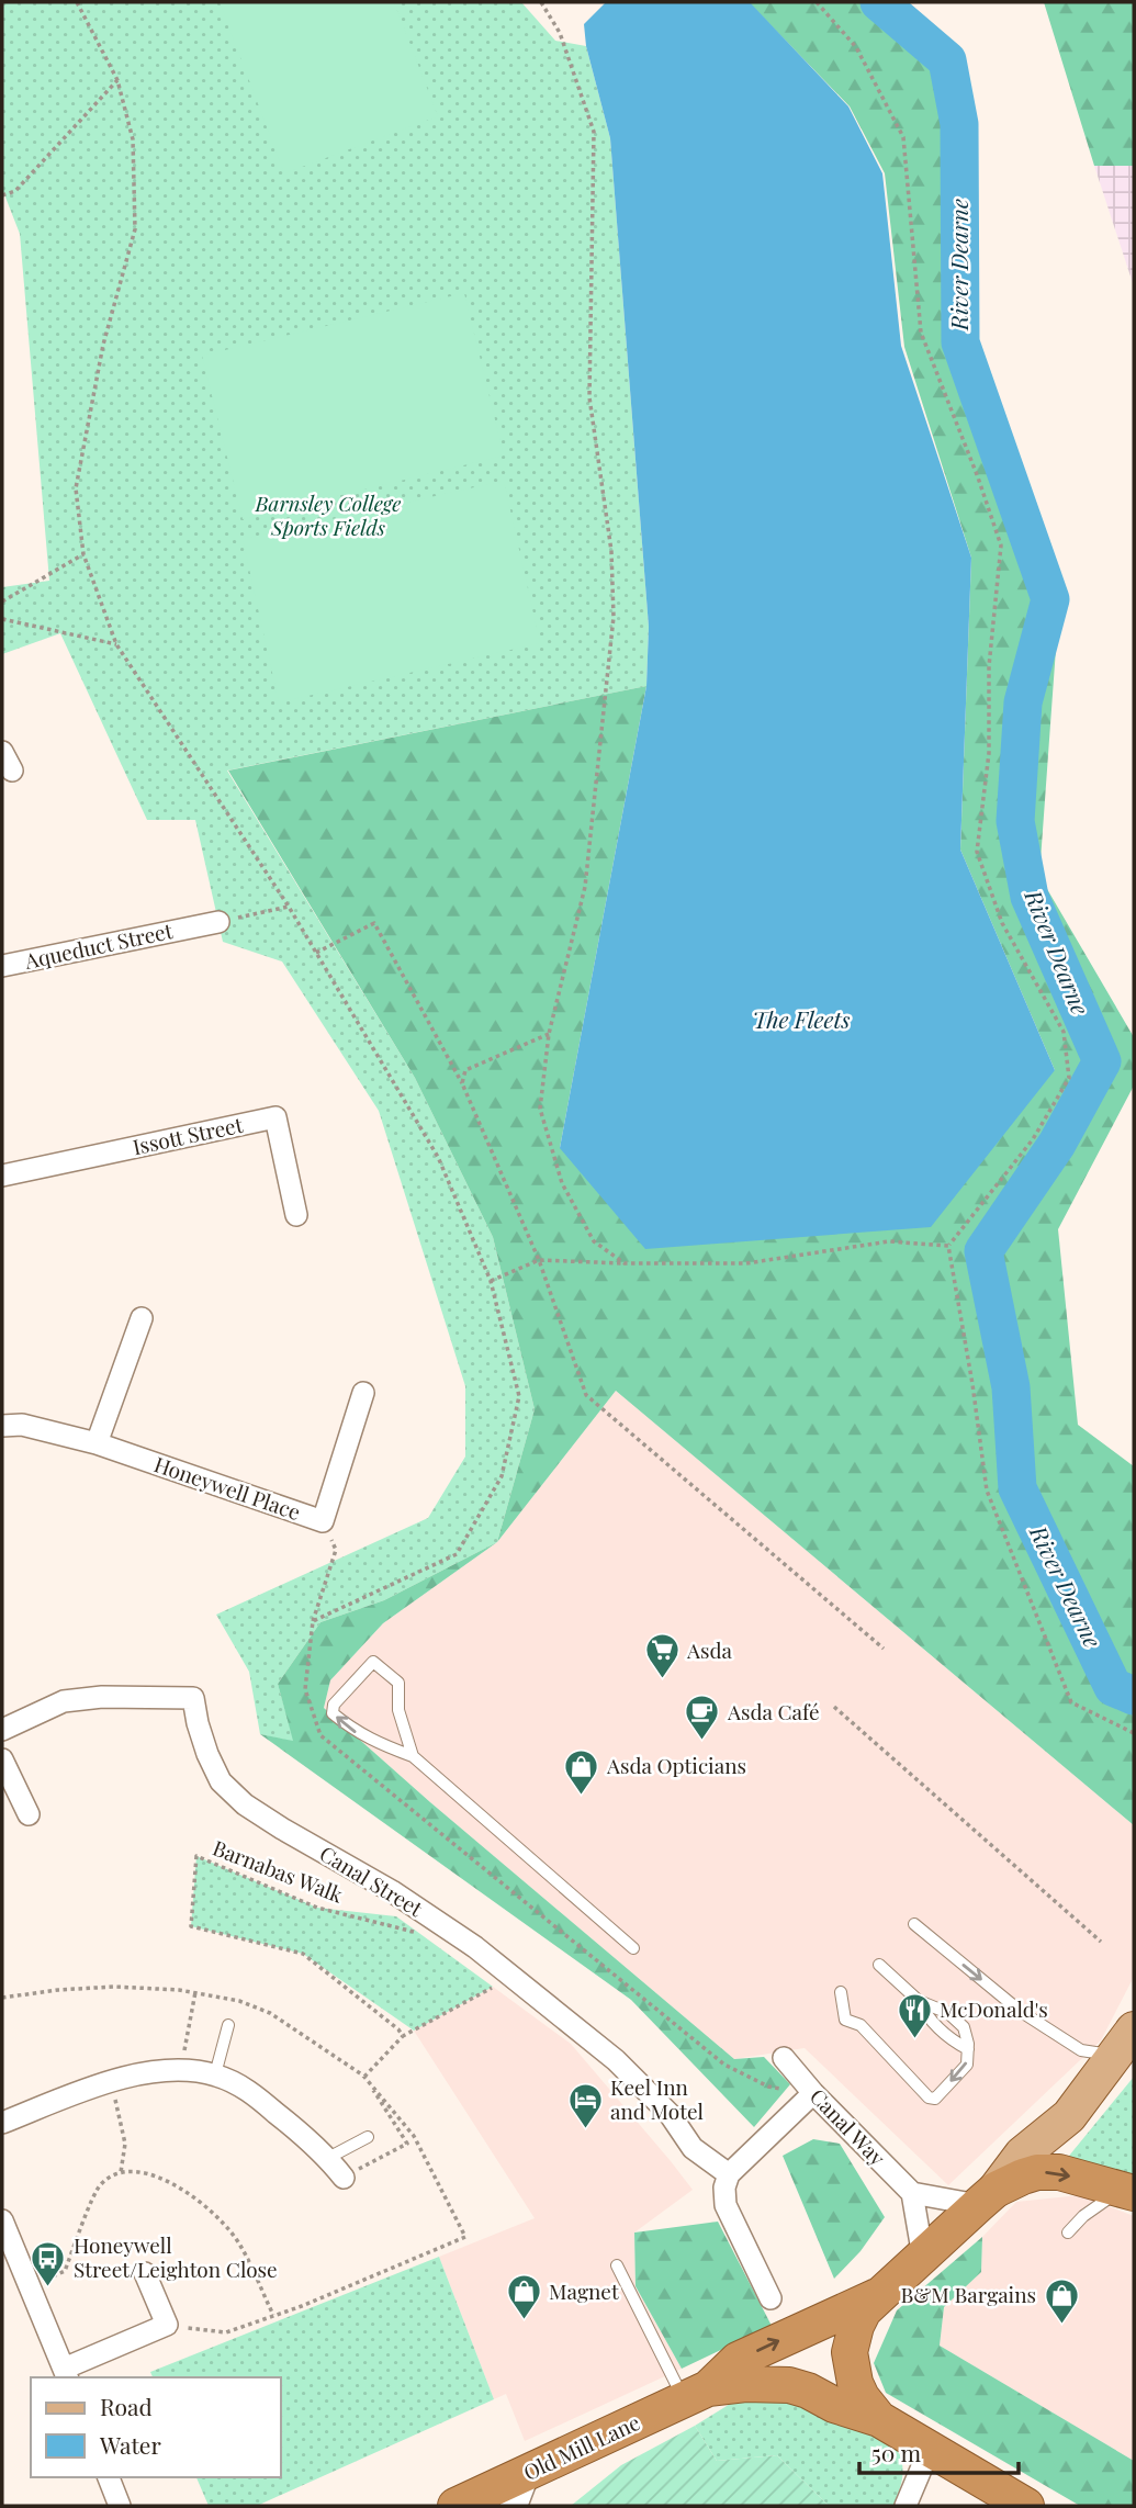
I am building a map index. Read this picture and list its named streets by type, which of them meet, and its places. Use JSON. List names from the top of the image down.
{
  "streets": {
    "highway": ["Old Mill Lane"],
    "street": [
      "Aqueduct Street",
      "Issott Street",
      "Honeywell Place",
      "Canal Street",
      "Canal Way"
    ],
    "path": ["Barnabas Walk"]
  },
  "water": ["River Dearne", "The Fleets"],
  "parks": ["Barnsley College Sports Fields"],
  "places": {
    "supermarket": ["Asda"],
    "cafe": ["Asda Café"],
    "shop": ["Asda Opticians", "Magnet", "B&M Bargains"],
    "restaurant": ["McDonald's"],
    "hotel": ["Keel Inn and Motel"],
    "bus stop": ["Honeywell Street/Leighton Close"]
  },
  "legend": ["Road", "Water"],
  "scale_bar": "50 m"
}
